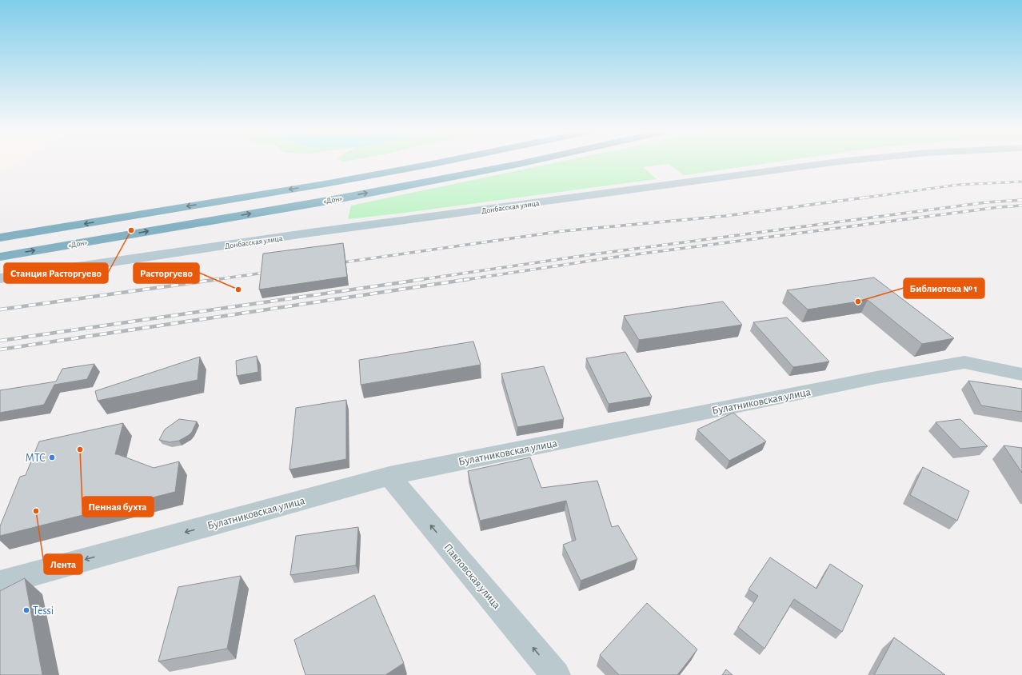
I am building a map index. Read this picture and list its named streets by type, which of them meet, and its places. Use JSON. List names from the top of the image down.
{
  "streets": {
    "highway": ["«Дон»"],
    "street": ["Донбасская улица", "Булатниковская улица", "Павловская улица"]
  },
  "crossings": [
    ["Булатниковская улица", "Павловская улица"]
  ],
  "one_way": ["Булатниковская улица", "Павловская улица"],
  "places": [
    "Станция Расторгуево",
    "Расторгуево",
    "Библиотека № 1",
    "Пенная бухта",
    "МТС",
    "Лента",
    "Tessi"
  ]
}
